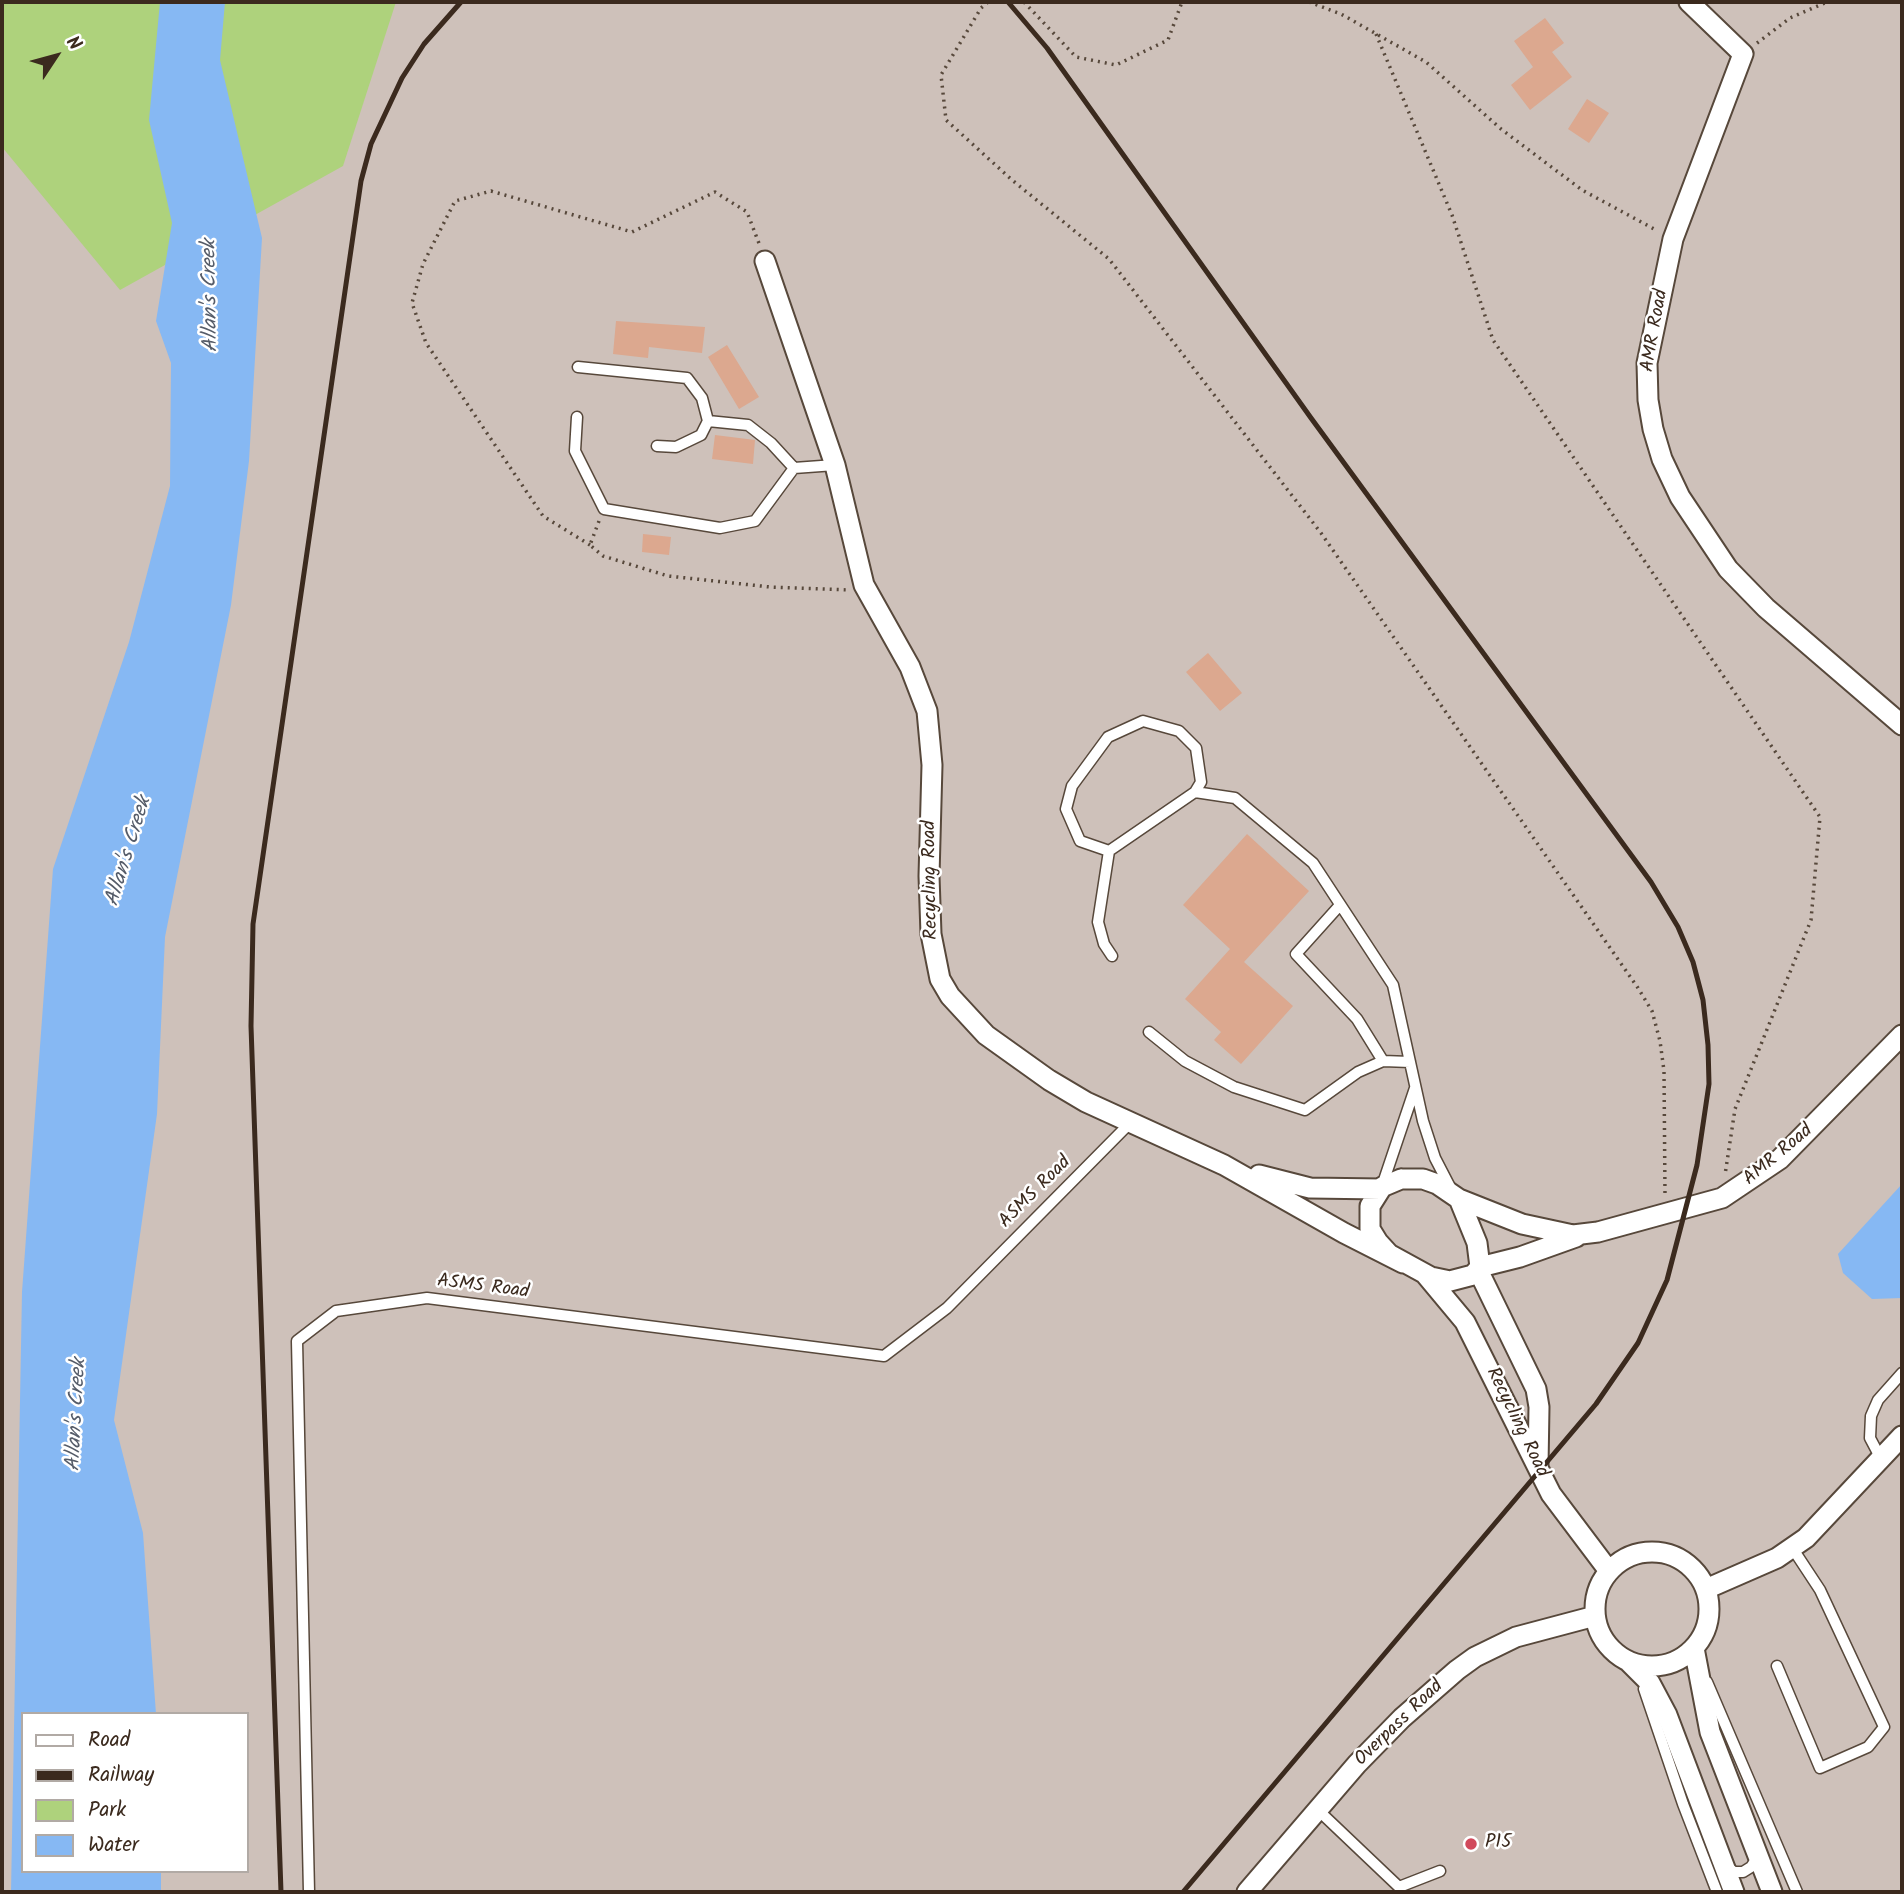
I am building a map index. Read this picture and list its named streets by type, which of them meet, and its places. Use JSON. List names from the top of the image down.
{
  "streets": {
    "street": ["AMR Road", "Recycling Road", "Overpass Road"],
    "lane": ["ASMS Road"]
  },
  "crossings": [
    ["AMR Road", "Recycling Road"],
    ["Recycling Road", "ASMS Road"],
    ["Recycling Road", "Overpass Road"]
  ],
  "water": ["Allan's Creek"],
  "places": ["P15"],
  "legend": [
    "Road",
    "Railway",
    "Park",
    "Water"
  ],
  "north": "top right"
}
